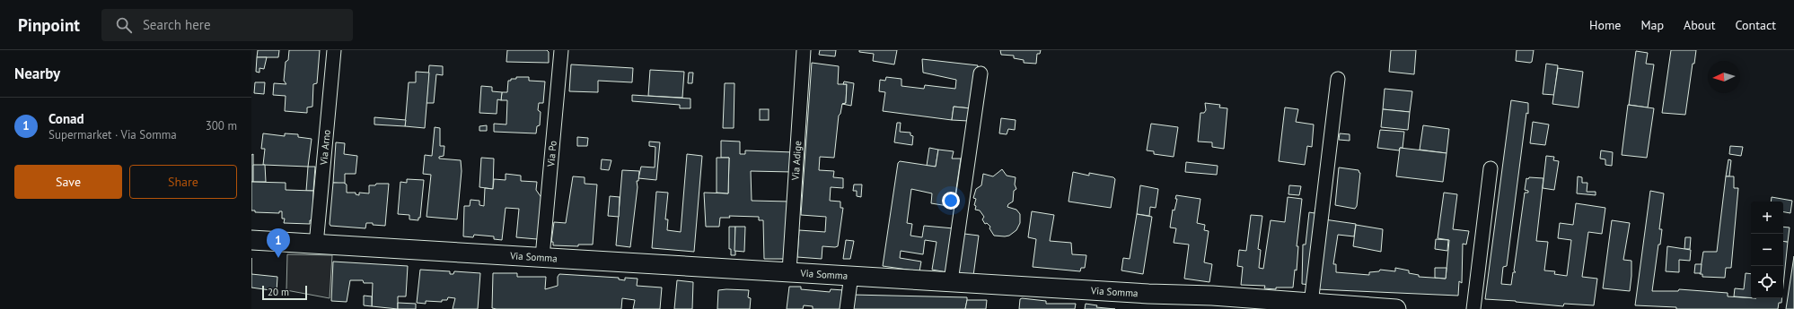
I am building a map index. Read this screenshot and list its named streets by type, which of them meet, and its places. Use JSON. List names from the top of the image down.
{
  "streets": {
    "street": [
      "Via Arno",
      "Via Po",
      "Via Adige",
      "Via Somma"
    ]
  },
  "crossings": [
    ["Via Arno", "Via Somma"],
    ["Via Po", "Via Somma"],
    ["Via Adige", "Via Somma"]
  ],
  "scale_bar": "20 m",
  "north": "left",
  "page": {
    "header": "Pinpoint",
    "search": "Search here",
    "nav": [
      "Home",
      "Map",
      "About",
      "Contact"
    ],
    "heading": "Nearby",
    "list": [
      {
        "mark": "1",
        "name": "Conad",
        "note": "Supermarket · Via Somma",
        "value": "300 m"
      }
    ],
    "buttons": ["Save", "Share"],
    "map_buttons": ["+", "−"],
    "pins": "1",
    "scale": "20 m"
  }
}
